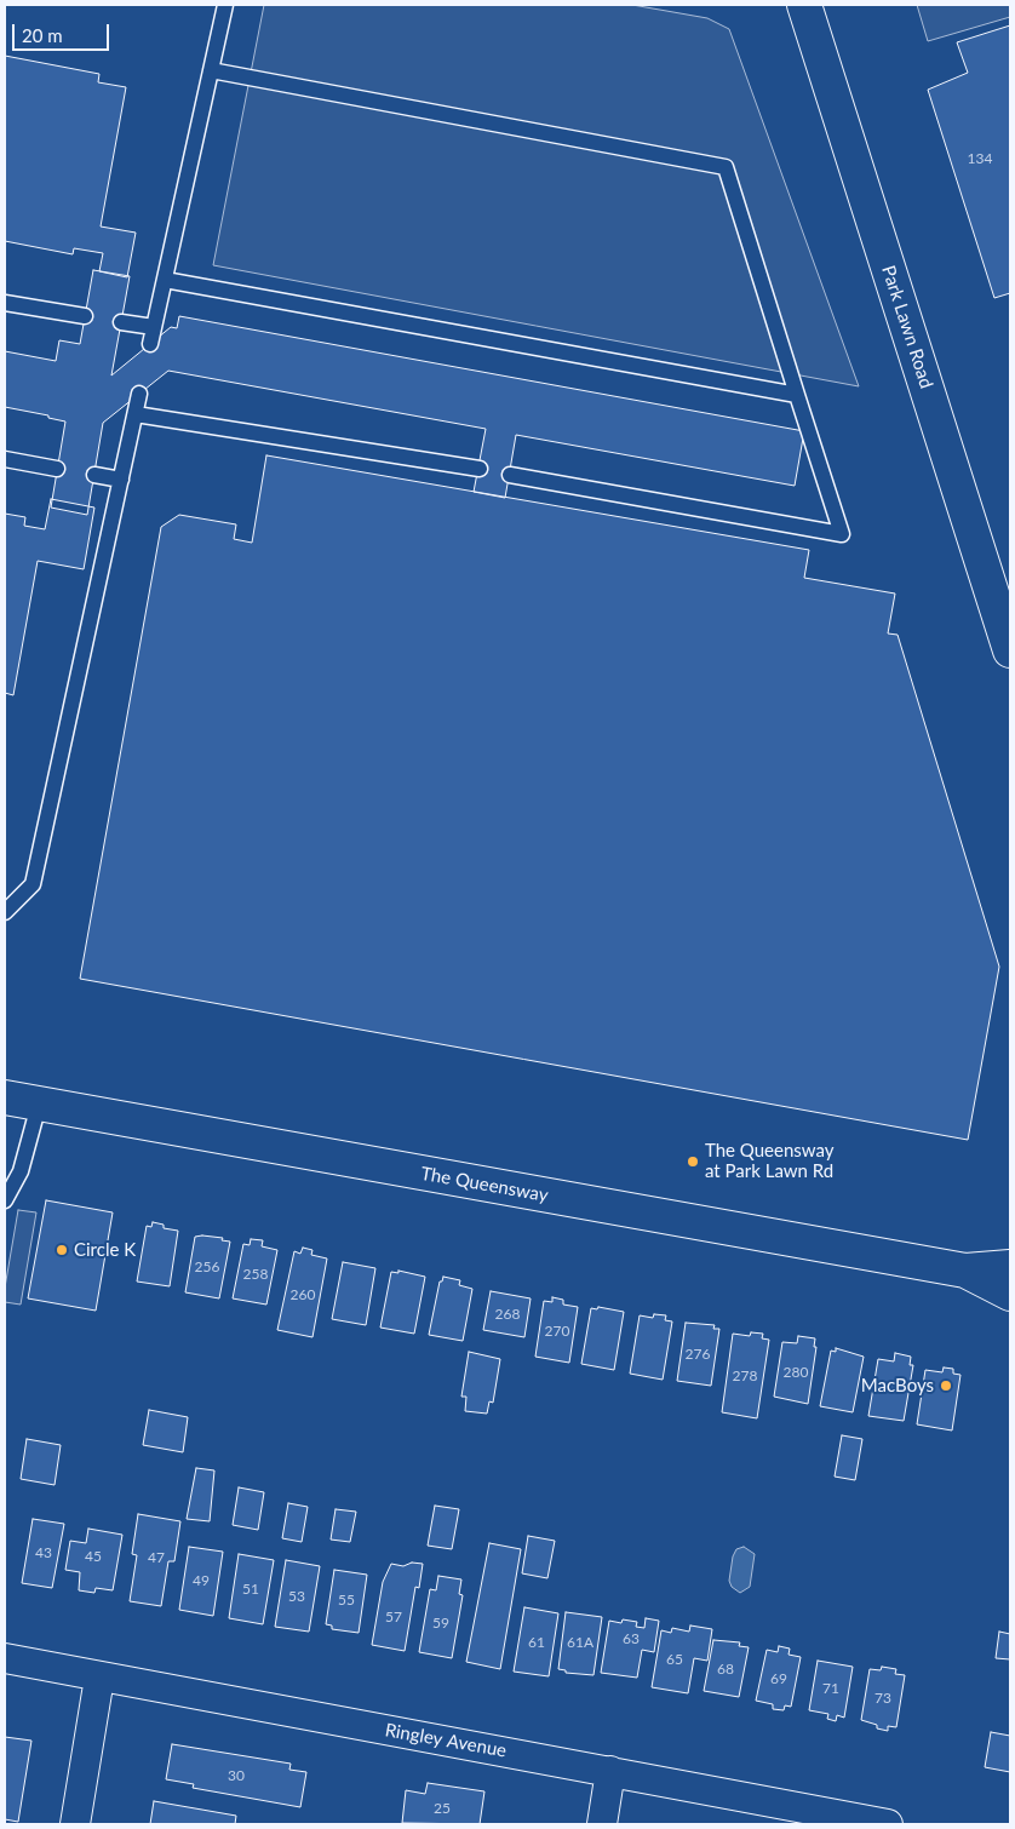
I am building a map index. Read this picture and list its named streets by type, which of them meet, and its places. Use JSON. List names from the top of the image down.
{
  "streets": {
    "main road": ["Park Lawn Road", "The Queensway"],
    "street": ["Ringley Avenue"]
  },
  "places": ["The Queensway at Park Lawn Rd", "Circle K", "MacBoys"],
  "house_numbers": [
    "134",
    "256",
    "258",
    "260",
    "268",
    "270",
    "276",
    "280",
    "278",
    "43",
    "45",
    "47",
    "49",
    "51",
    "53",
    "55",
    "57",
    "59",
    "63",
    "61",
    "61A",
    "65",
    "68",
    "69",
    "71",
    "73",
    "30",
    "25"
  ],
  "scale_bar": "20 m"
}
